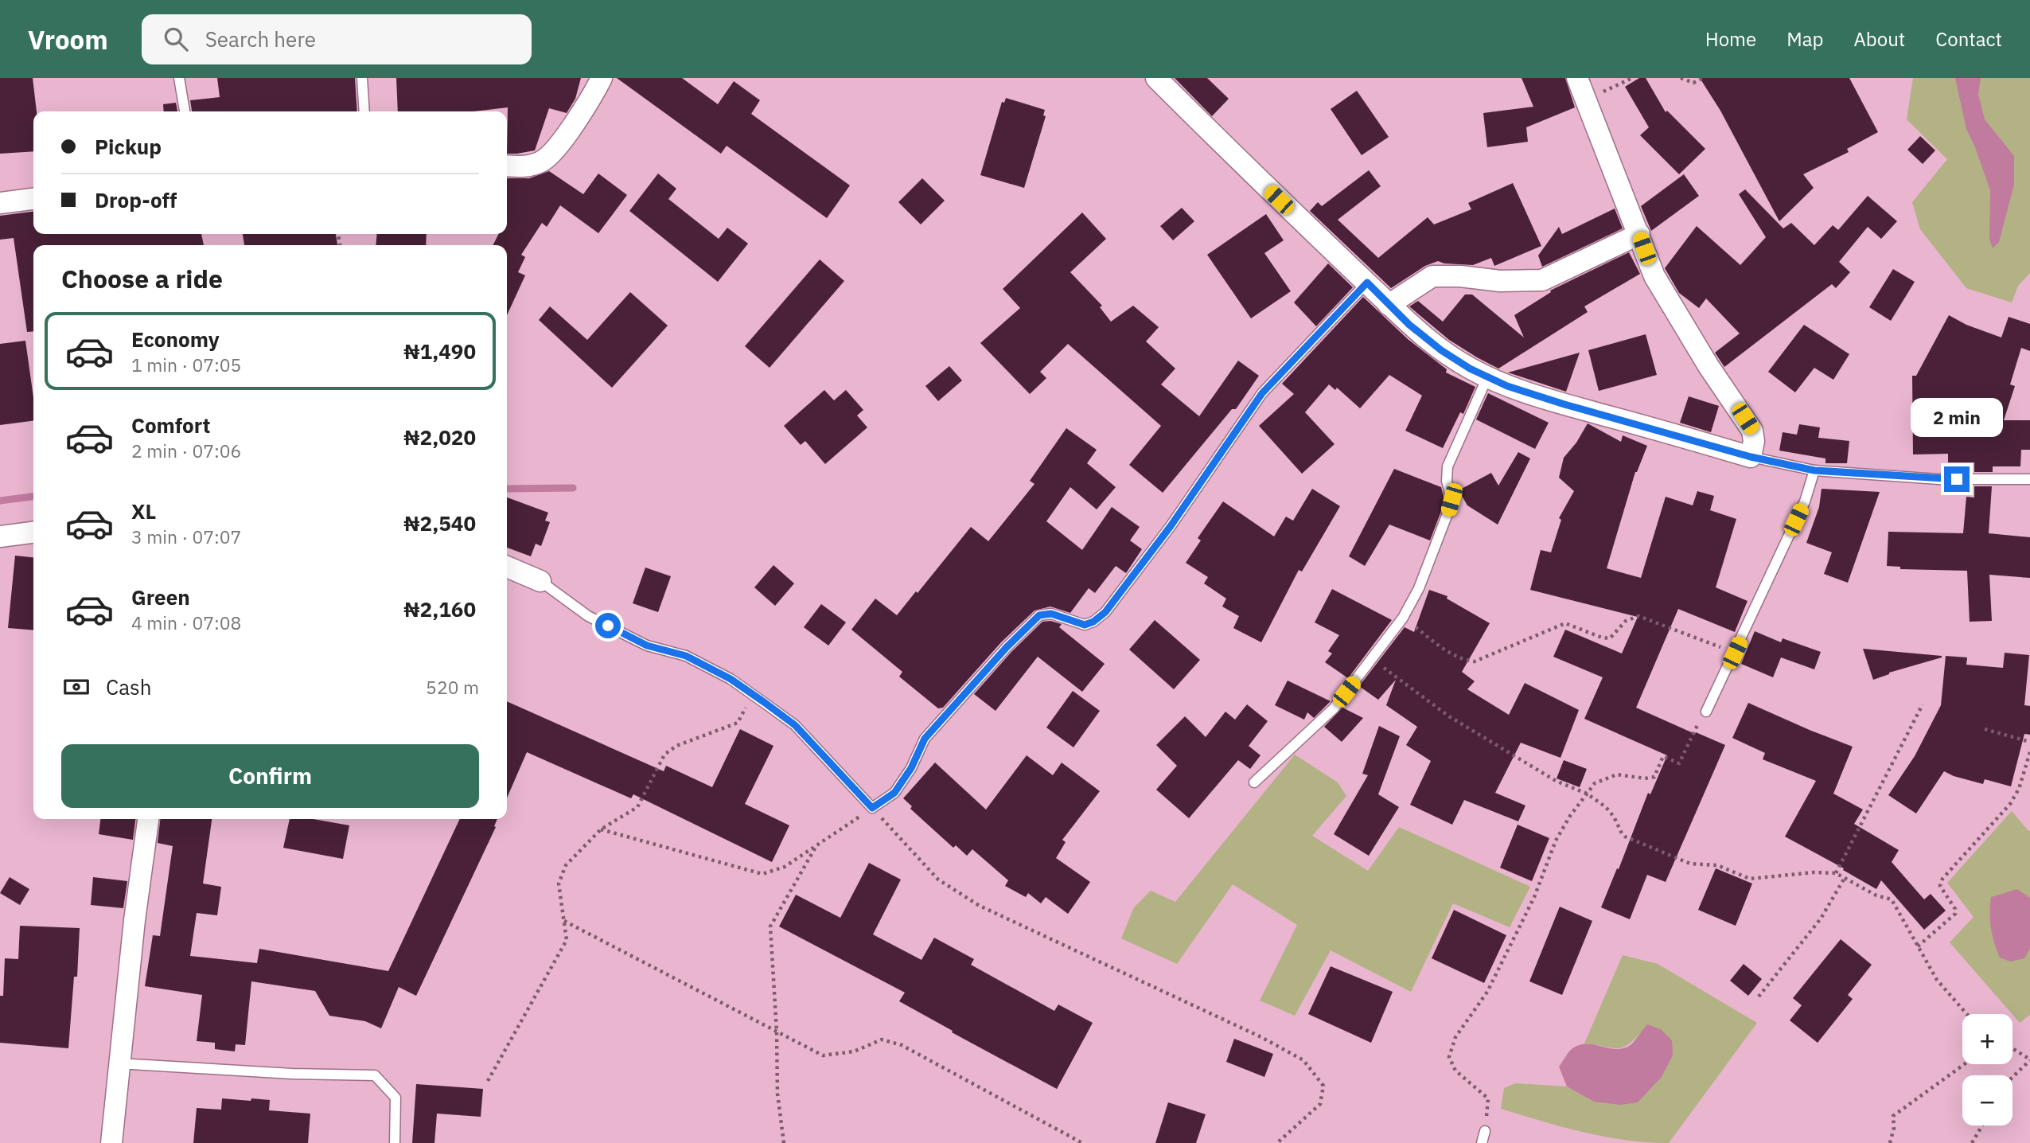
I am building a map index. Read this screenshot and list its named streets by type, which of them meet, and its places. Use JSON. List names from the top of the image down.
{
  "page": {
    "header": "Vroom",
    "search": "Search here",
    "nav": [
      "Home",
      "Map",
      "About",
      "Contact"
    ],
    "banner": ["Pickup", "Drop-off"],
    "heading": "Choose a ride",
    "list": [
      {
        "name": "Economy",
        "note": "1 min · 07:05",
        "value": "₦1,490"
      },
      {
        "name": "Comfort",
        "note": "2 min · 07:06",
        "value": "₦2,020"
      },
      {
        "name": "XL",
        "note": "3 min · 07:07",
        "value": "₦2,540"
      },
      {
        "name": "Green",
        "note": "4 min · 07:08",
        "value": "₦2,160"
      }
    ],
    "bubble": "2 min",
    "pay": ["Cash", "520 m"],
    "buttons": "Confirm",
    "map_buttons": ["+", "−"]
  }
}
